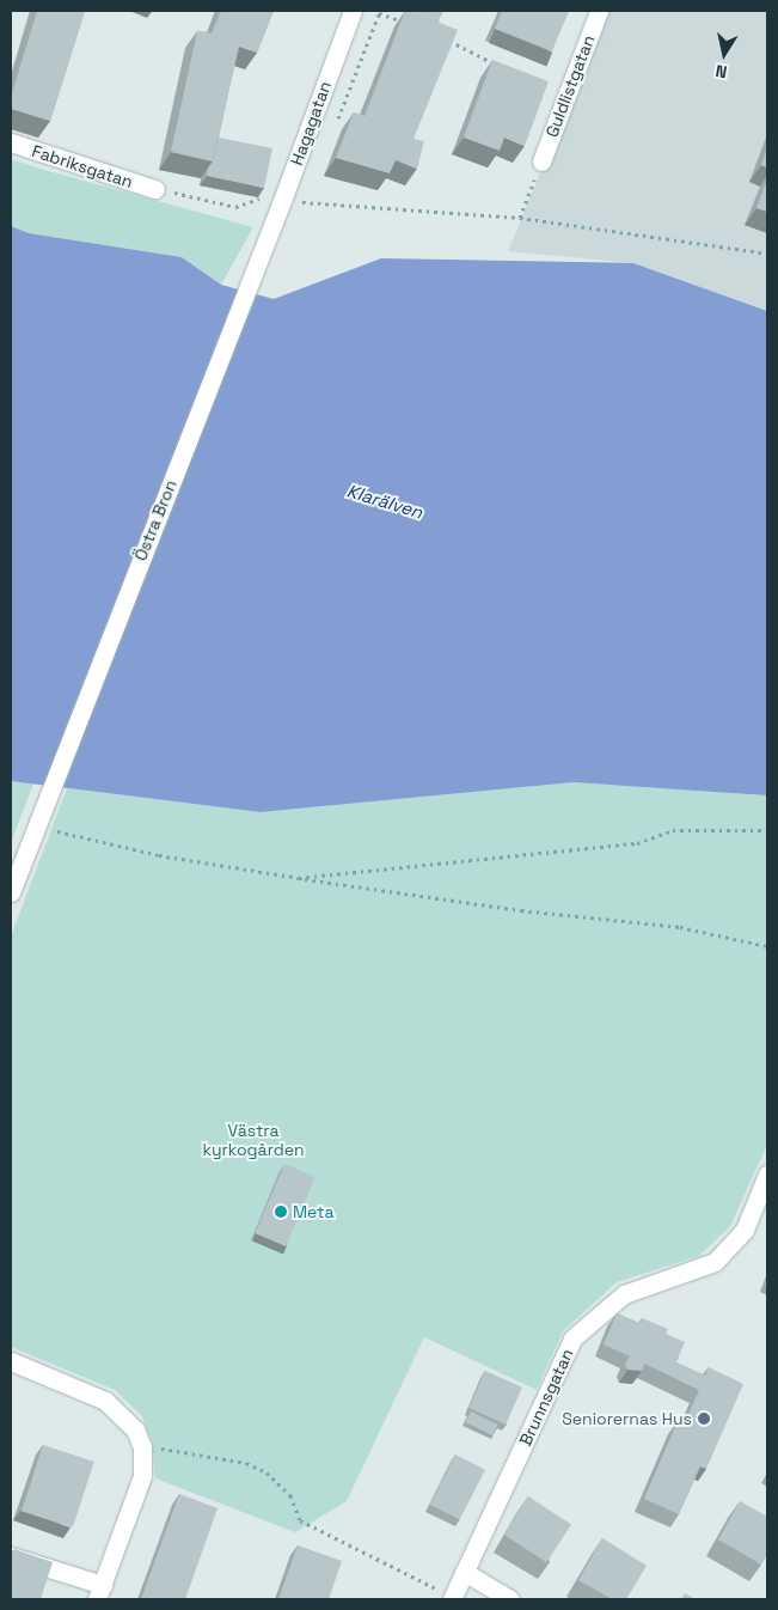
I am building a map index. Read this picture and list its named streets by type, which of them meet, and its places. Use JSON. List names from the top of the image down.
{
  "streets": {
    "street": [
      "Guldlistgatan",
      "Hagagatan",
      "Fabriksgatan",
      "Östra Bron",
      "Brunnsgatan"
    ]
  },
  "crossings": [
    ["Hagagatan", "Östra Bron"]
  ],
  "water": ["Klarälven"],
  "parks": ["Västra kyrkogården"],
  "places": ["Meta", "Seniorernas Hus"],
  "north": "bottom"
}
